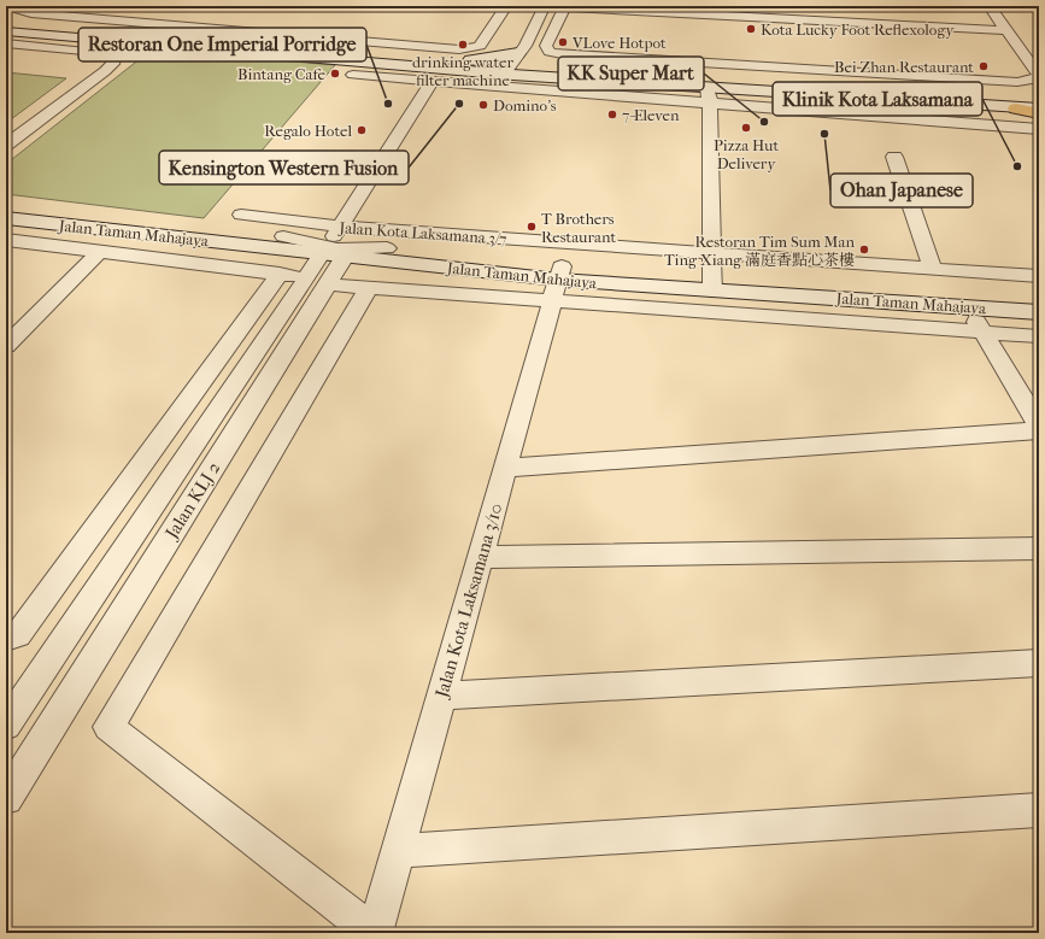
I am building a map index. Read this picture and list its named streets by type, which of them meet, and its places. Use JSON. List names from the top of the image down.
{
  "streets": {
    "main road": ["Jalan Taman Mahajaya"],
    "street": ["Jalan Kota Laksamana 3/7", "Jalan KLJ 2", "Jalan Kota Laksamana 3/10"]
  },
  "crossings": [
    ["Jalan Taman Mahajaya", "Jalan Kota Laksamana 3/7"],
    ["Jalan Taman Mahajaya", "Jalan KLJ 2"],
    ["Jalan Taman Mahajaya", "Jalan Kota Laksamana 3/10"],
    ["Jalan Kota Laksamana 3/7", "Jalan KLJ 2"]
  ],
  "places": [
    "Kota Lucky Foot Reflexology",
    "VLove Hotpot",
    "drinking water filter machine",
    "Bei Zhan Restaurant",
    "Bintang Cafe",
    "Restoran One Imperial Porridge",
    "Kensington Western Fusion",
    "Domino's",
    "7-Eleven",
    "KK Super Mart",
    "Pizza Hut Delivery",
    "Regalo Hotel",
    "Ohan Japanese",
    "Klinik Kota Laksamana",
    "T Brothers Restaurant",
    "Restoran Tim Sum Man Ting Xiang 滿庭香點心茶樓"
  ]
}
